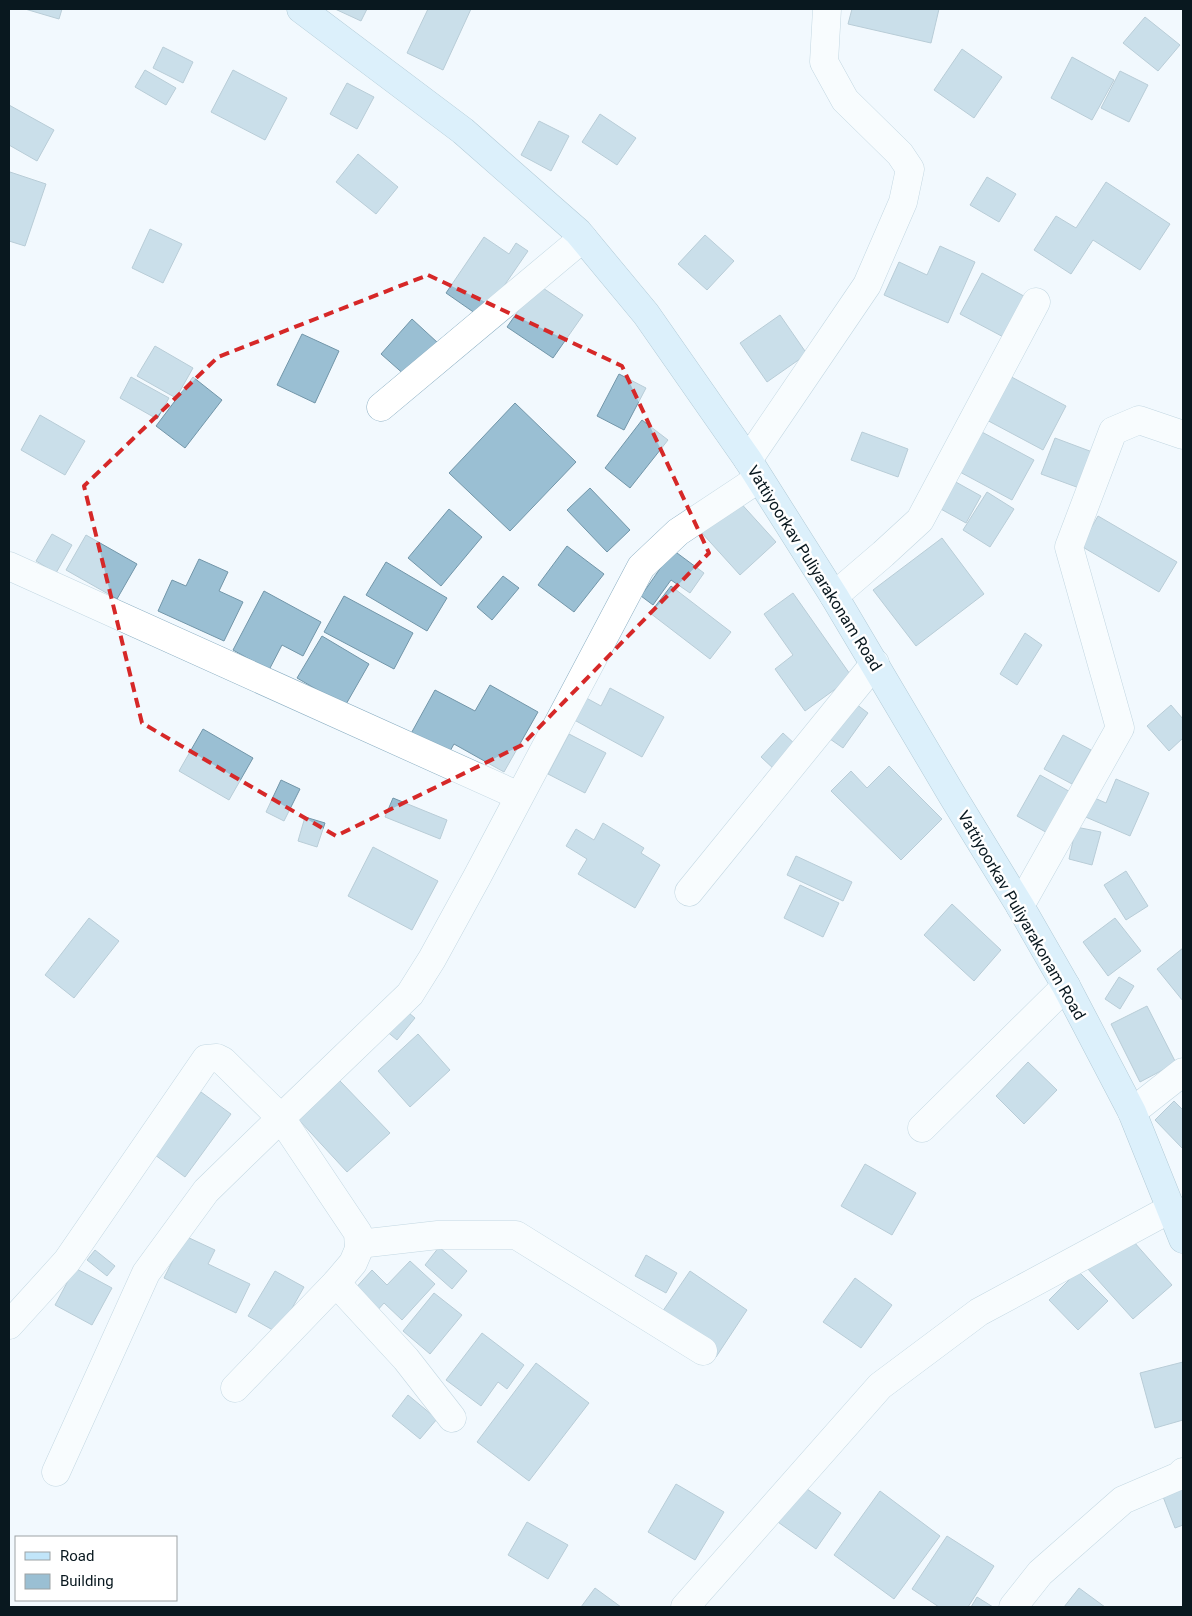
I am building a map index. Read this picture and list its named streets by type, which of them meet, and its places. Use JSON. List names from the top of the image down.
{
  "streets": {
    "main road": ["Vattiyoorkav Puliyarakonam Road"]
  },
  "legend": ["Road", "Building"]
}
